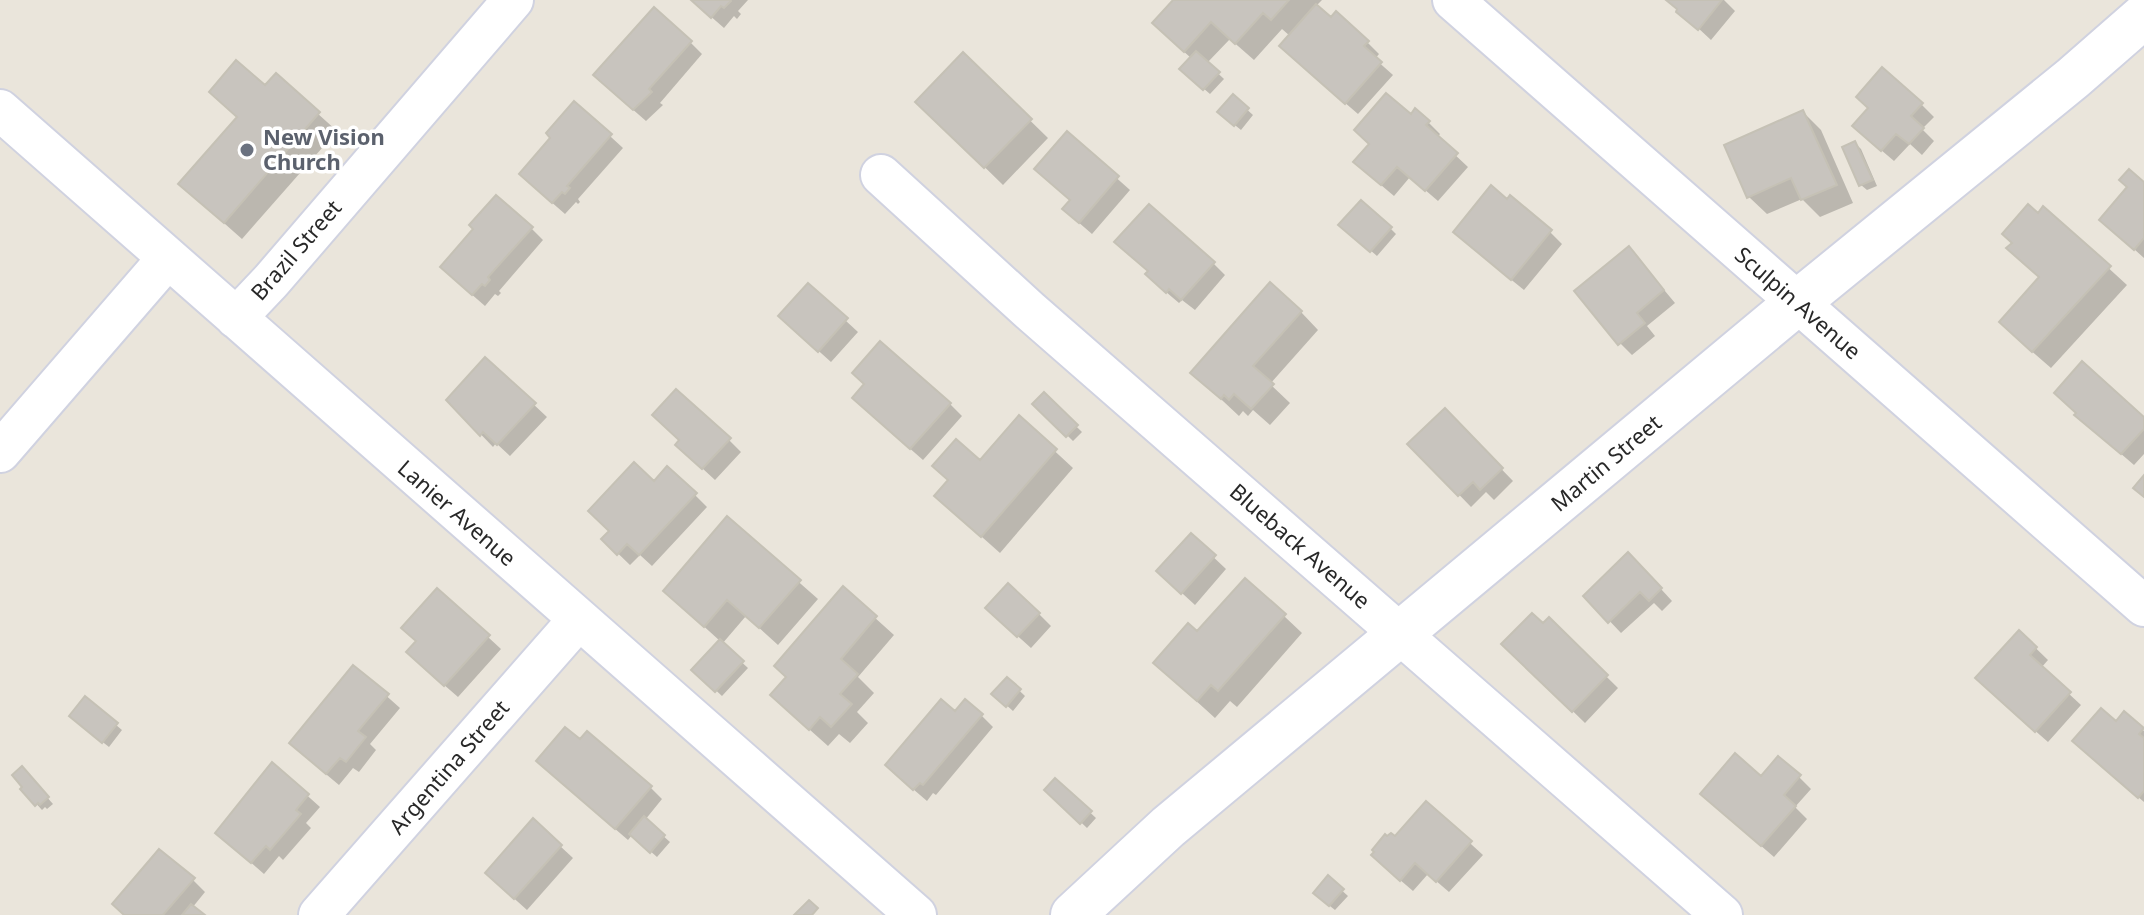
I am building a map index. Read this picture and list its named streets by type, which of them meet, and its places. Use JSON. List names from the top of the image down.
{
  "streets": {
    "street": [
      "Brazil Street",
      "Sculpin Avenue",
      "Martin Street",
      "Lanier Avenue",
      "Blueback Avenue",
      "Argentina Street"
    ]
  },
  "crossings": [
    ["Brazil Street", "Lanier Avenue"],
    ["Sculpin Avenue", "Martin Street"],
    ["Martin Street", "Blueback Avenue"],
    ["Lanier Avenue", "Argentina Street"]
  ],
  "places": ["New Vision Church"]
}
